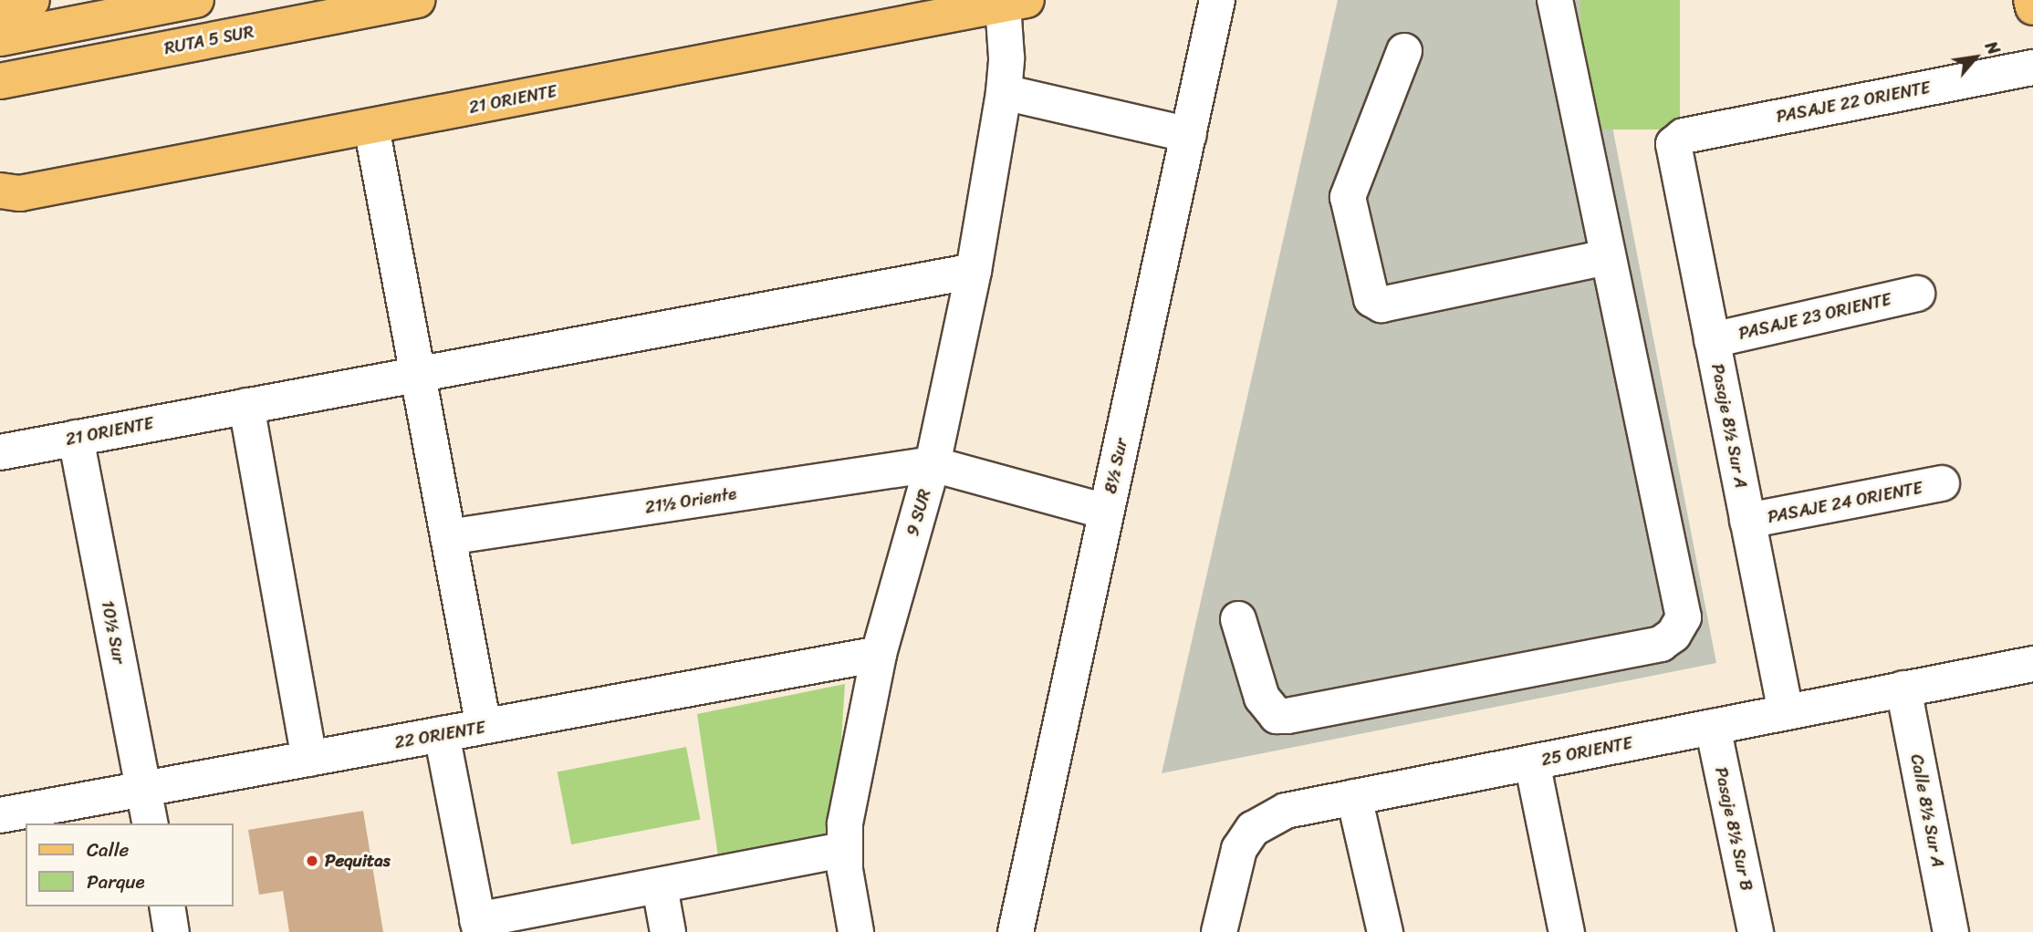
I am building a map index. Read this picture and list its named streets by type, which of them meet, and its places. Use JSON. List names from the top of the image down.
{
  "streets": {
    "main road": ["RUTA 5 SUR", "21 ORIENTE"],
    "street": [
      "PASAJE 22 ORIENTE",
      "PASAJE 23 ORIENTE",
      "Pasaje 8½ Sur A",
      "8½ Sur",
      "21½ Oriente",
      "PASAJE 24 ORIENTE",
      "9 SUR",
      "10½ Sur",
      "22 ORIENTE",
      "25 ORIENTE",
      "Calle 8½ Sur A",
      "Pasaje 8½ Sur B"
    ]
  },
  "crossings": [
    ["21 ORIENTE", "9 SUR"],
    ["21 ORIENTE", "10½ Sur"],
    ["PASAJE 22 ORIENTE", "Pasaje 8½ Sur A"],
    ["PASAJE 23 ORIENTE", "Pasaje 8½ Sur A"],
    ["Pasaje 8½ Sur A", "PASAJE 24 ORIENTE"],
    ["Pasaje 8½ Sur A", "25 ORIENTE"],
    ["21½ Oriente", "9 SUR"],
    ["9 SUR", "22 ORIENTE"],
    ["10½ Sur", "22 ORIENTE"],
    ["25 ORIENTE", "Calle 8½ Sur A"],
    ["25 ORIENTE", "Pasaje 8½ Sur B"]
  ],
  "places": ["Pequitas"],
  "legend": ["Calle", "Parque"],
  "north": "top right"
}
